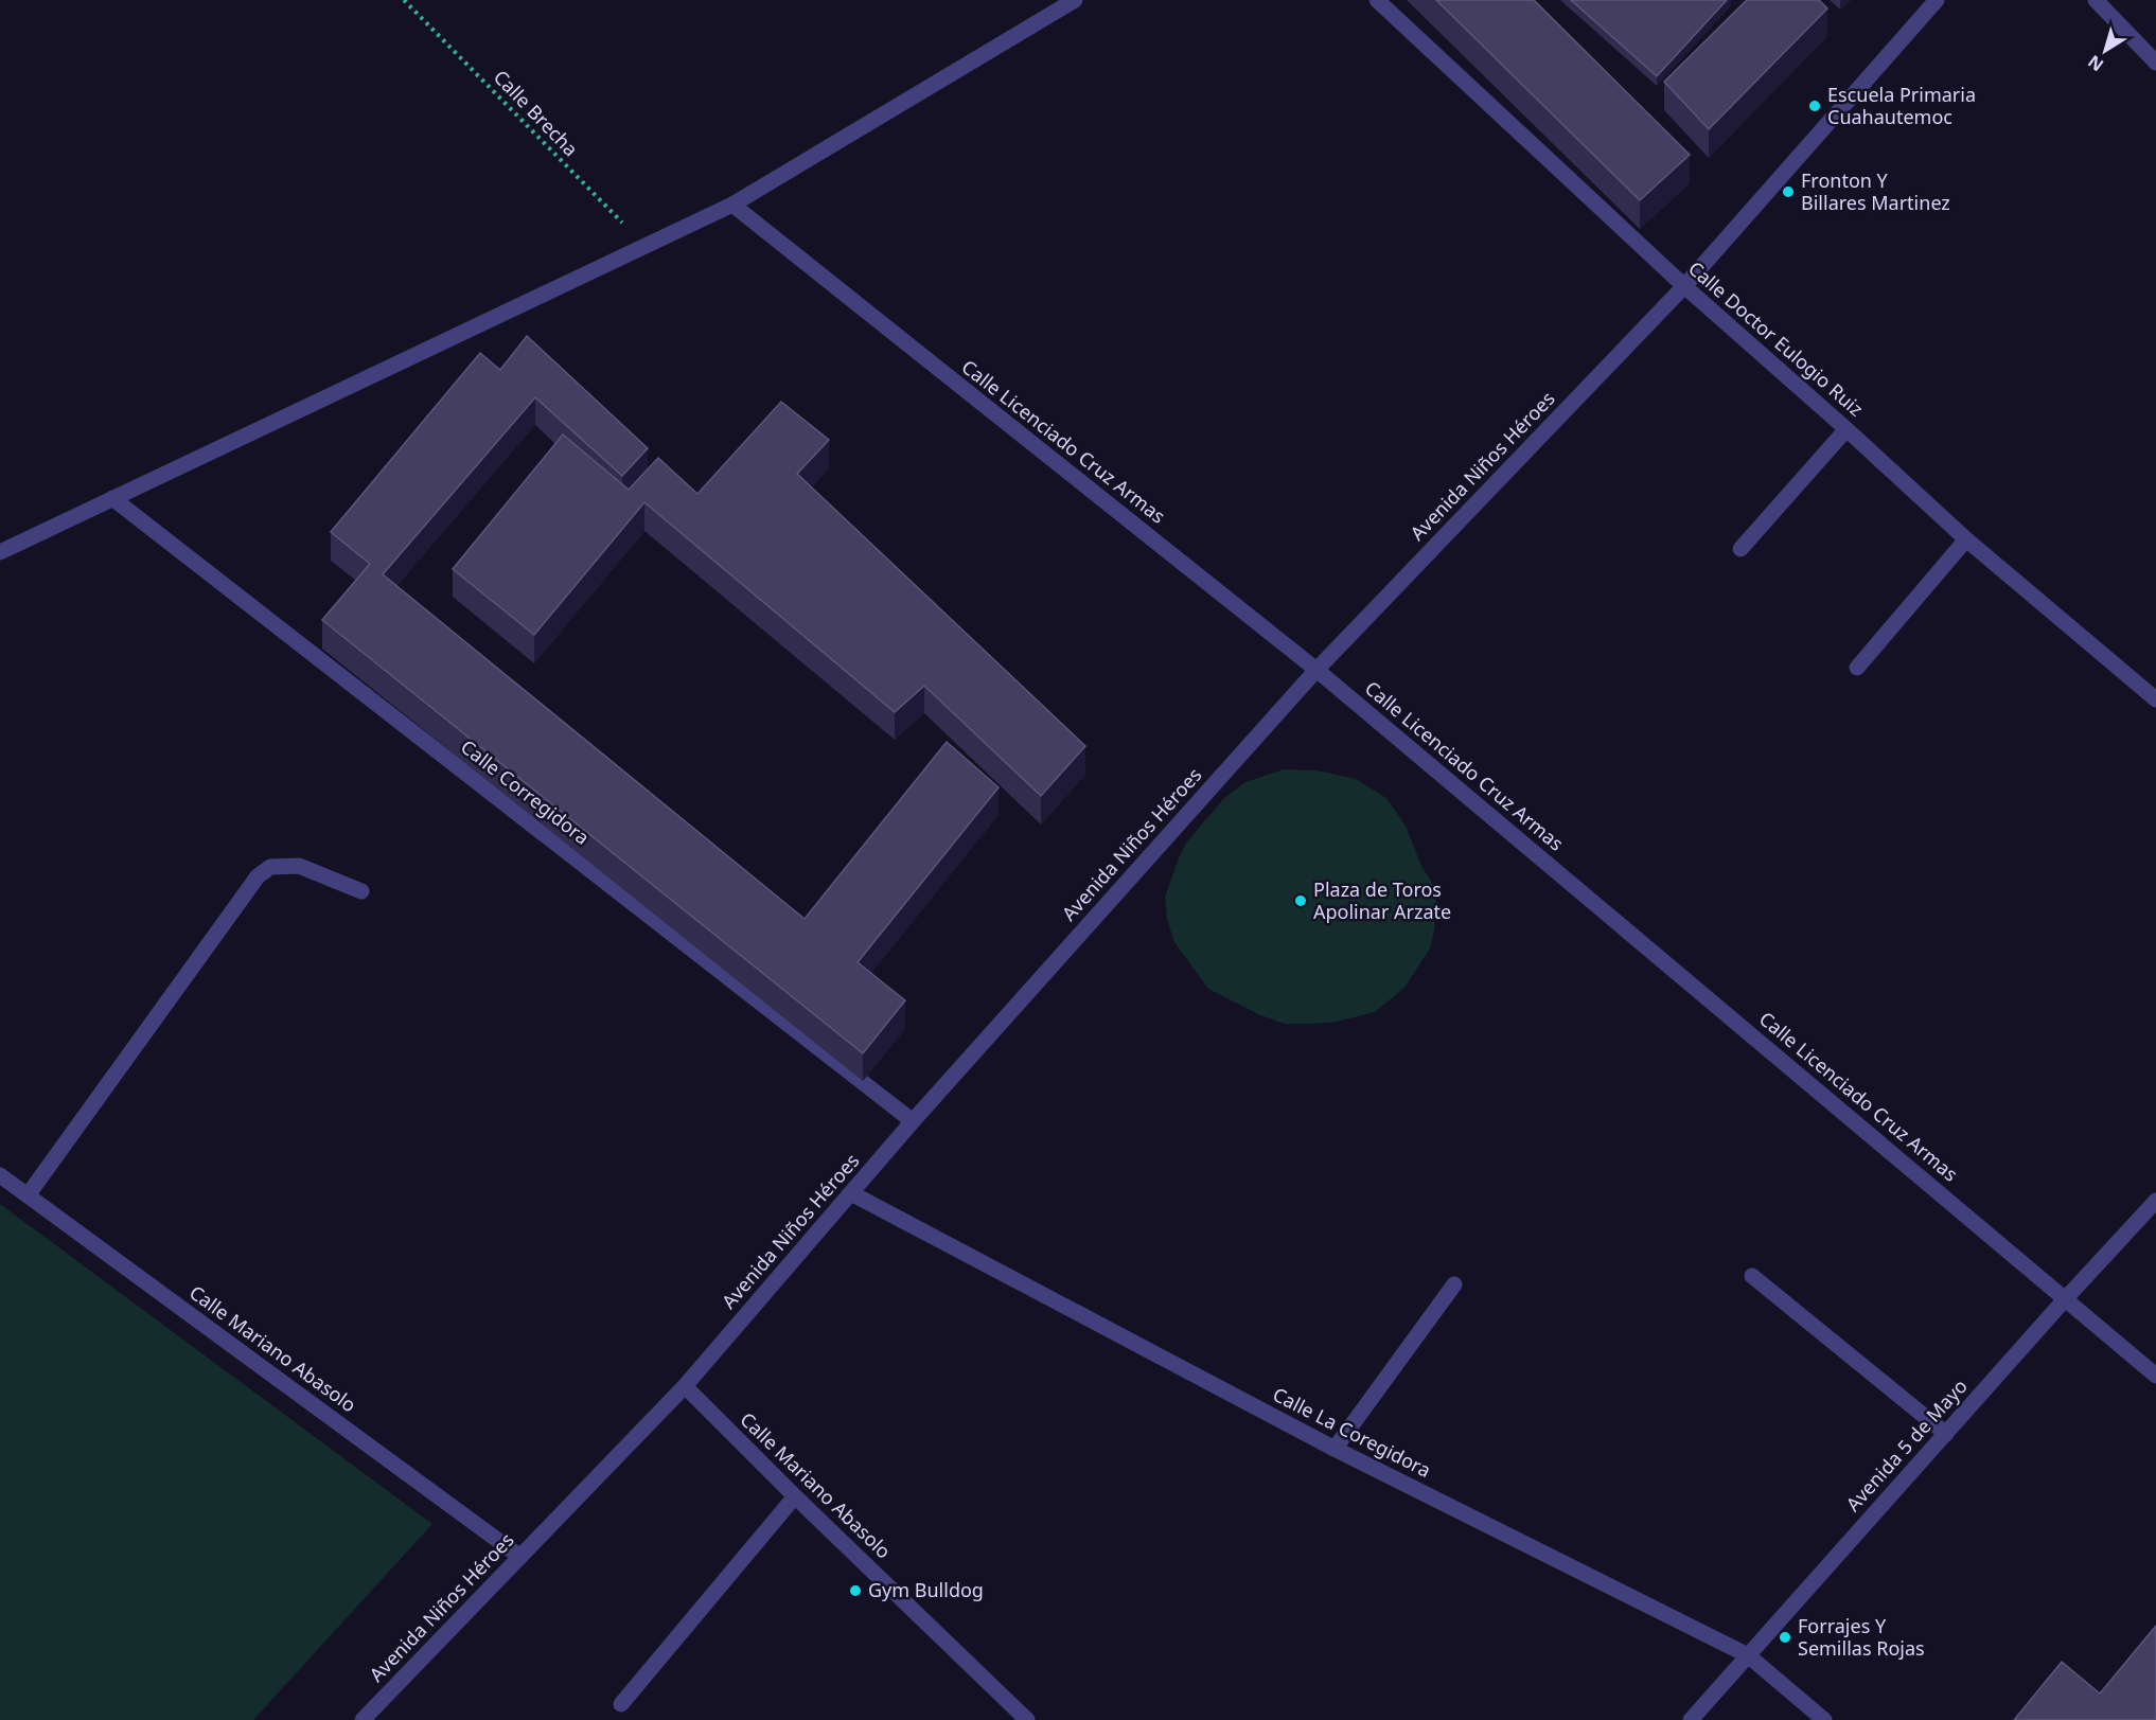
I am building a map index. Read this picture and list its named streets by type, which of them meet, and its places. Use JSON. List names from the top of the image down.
{
  "streets": {
    "street": [
      "Calle Doctor Eulogio Ruiz",
      "Calle Licenciado Cruz Armas",
      "Avenida Niños Héroes",
      "Calle Corregidora",
      "Calle Mariano Abasolo",
      "Calle La Coregidora",
      "Avenida 5 de Mayo"
    ],
    "path": ["Calle Brecha"]
  },
  "crossings": [
    ["Calle Doctor Eulogio Ruiz", "Avenida Niños Héroes"],
    ["Calle Licenciado Cruz Armas", "Avenida Niños Héroes"],
    ["Calle Licenciado Cruz Armas", "Avenida 5 de Mayo"],
    ["Avenida Niños Héroes", "Calle Corregidora"],
    ["Avenida Niños Héroes", "Calle Mariano Abasolo"],
    ["Avenida Niños Héroes", "Calle La Coregidora"],
    ["Calle La Coregidora", "Avenida 5 de Mayo"]
  ],
  "places": [
    "Escuela Primaria Cuahautemoc",
    "Fronton Y Billares Martinez",
    "Plaza de Toros Apolinar Arzate",
    "Gym Bulldog",
    "Forrajes Y Semillas Rojas"
  ],
  "north": "bottom left"
}
